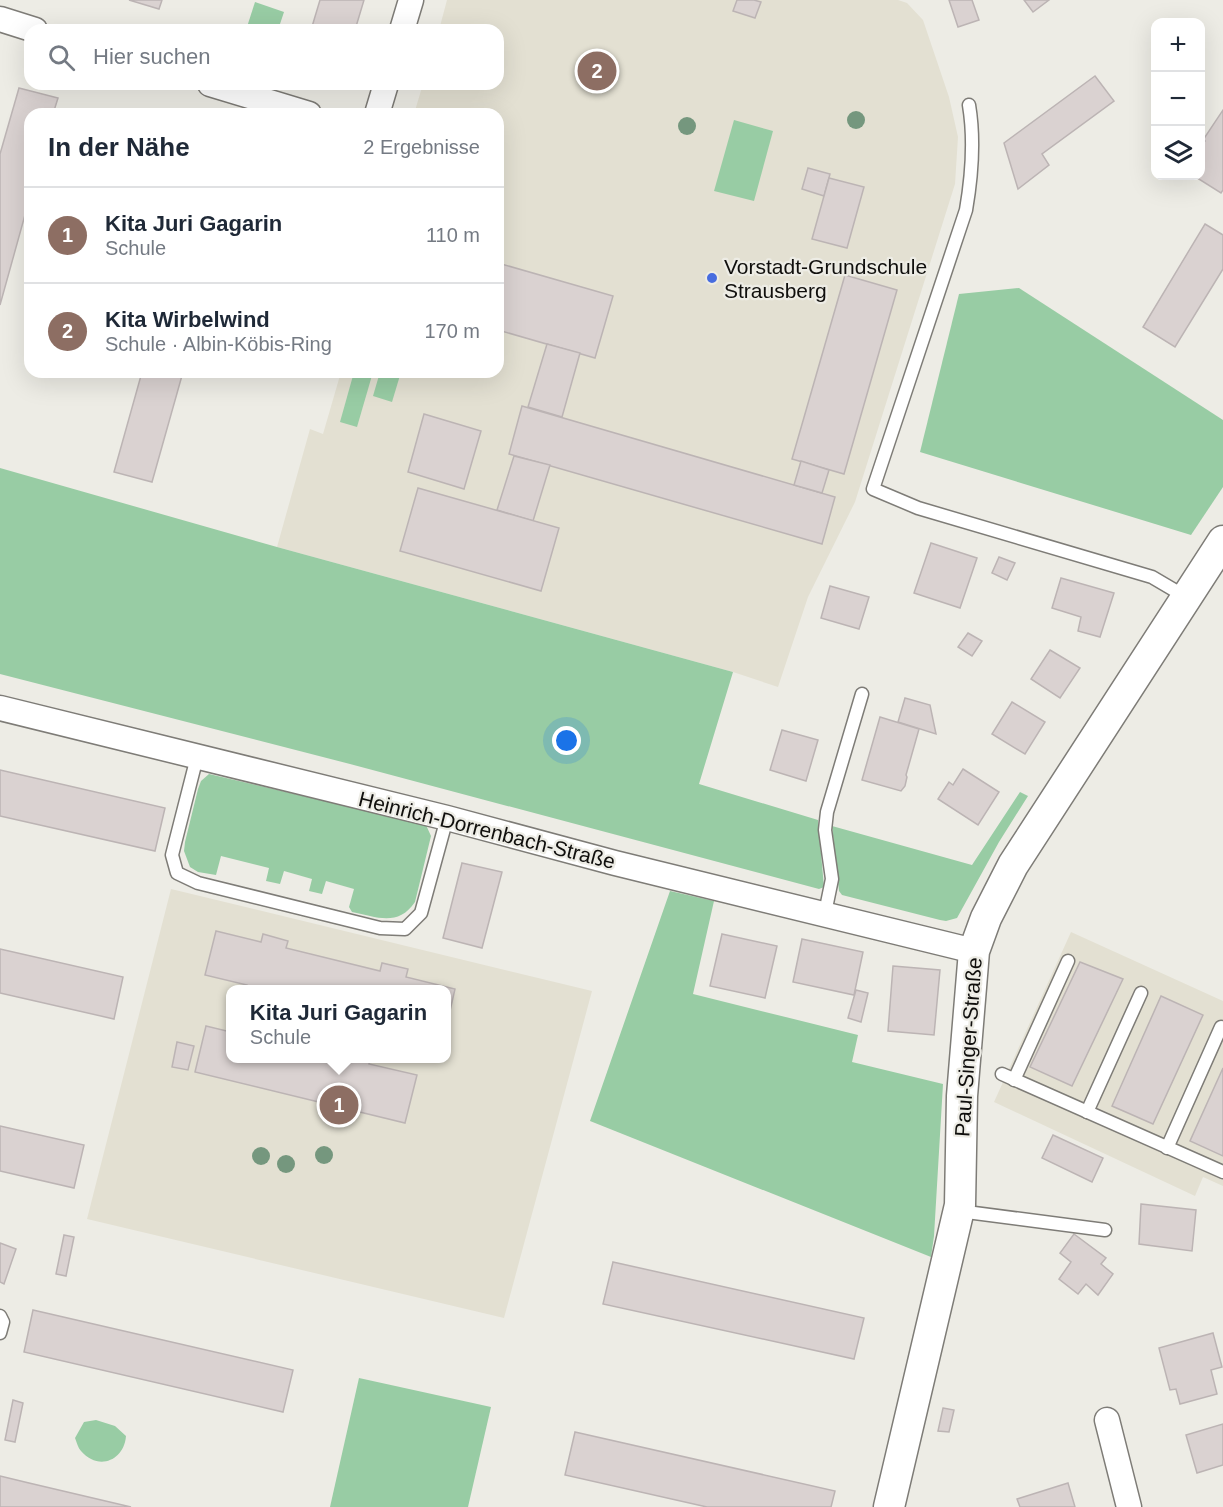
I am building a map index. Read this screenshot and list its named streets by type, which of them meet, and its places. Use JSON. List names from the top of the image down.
{
  "streets": {
    "street": ["Heinrich-Dorrenbach-Straße", "Paul-Singer-Straße"]
  },
  "crossings": [
    ["Heinrich-Dorrenbach-Straße", "Paul-Singer-Straße"]
  ],
  "places": ["Vorstadt-Grundschule Strausberg"],
  "page": {
    "map_buttons": ["+", "−"],
    "search": "Hier suchen",
    "pins": ["2", "1"],
    "heading": ["In der Nähe", "2 Ergebnisse"],
    "list": [
      {
        "mark": "1",
        "name": "Kita Juri Gagarin",
        "note": "Schule",
        "value": "110 m"
      },
      {
        "mark": "2",
        "name": "Kita Wirbelwind",
        "note": "Schule · Albin-Köbis-Ring",
        "value": "170 m"
      }
    ],
    "popup": ["Kita Juri Gagarin", "Schule"]
  }
}
